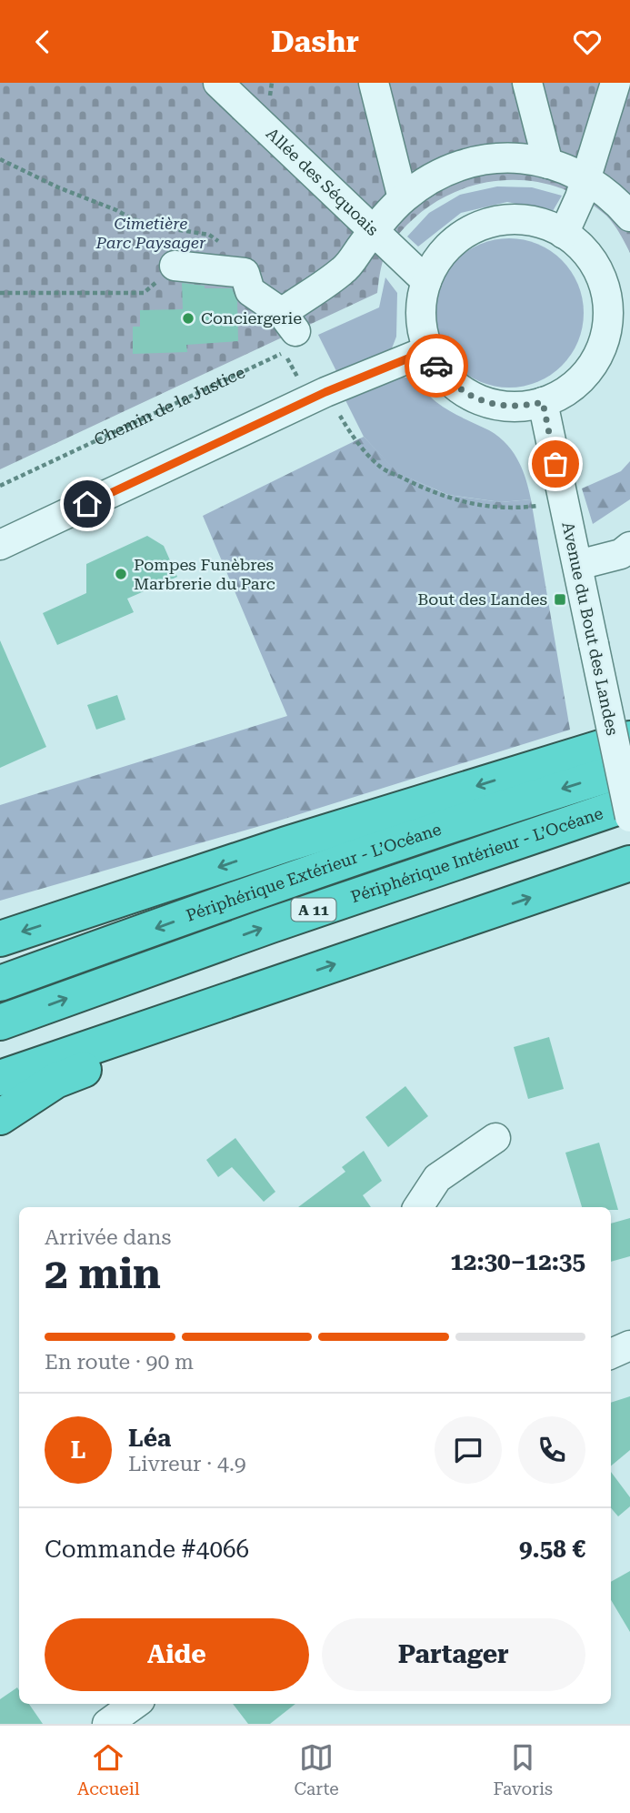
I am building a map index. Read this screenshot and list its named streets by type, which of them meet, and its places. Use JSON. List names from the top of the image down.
{
  "streets": {
    "highway": ["Périphérique Intérieur - L’Océane", "Périphérique Extérieur - L’Océane", "A 11"],
    "street": ["Allée des Séquoais", "Avenue du Bout des Landes"],
    "path": ["Chemin de la Justice"]
  },
  "crossings": [
    ["Allée des Séquoais", "Avenue du Bout des Landes"]
  ],
  "parks": ["Cimetière Parc Paysager"],
  "places": {
    "other": ["Conciergerie", "Pompes Funèbres Marbrerie du Parc"],
    "transit": ["Bout des Landes"]
  },
  "page": {
    "header": "Dashr",
    "heading": ["2 min", "Arrivée dans", "12:30–12:35"],
    "panel": [
      "Léa",
      "Livreur · 4.9",
      "Commande #4066",
      "9.58 €"
    ],
    "bar": "En route · 90 m",
    "round": "L",
    "buttons": ["Aide", "Partager"],
    "tabs": ["Accueil", "Carte", "Favoris"]
  }
}
